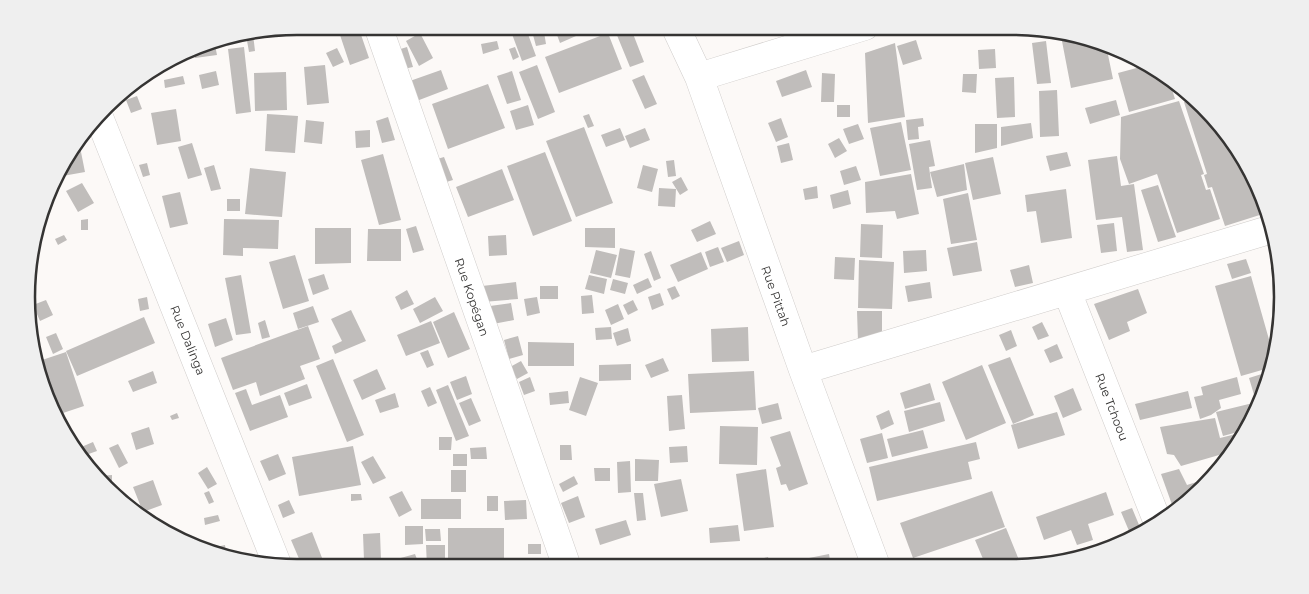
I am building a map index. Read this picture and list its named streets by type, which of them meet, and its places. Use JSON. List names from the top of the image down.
{
  "streets": {
    "street": [
      "Rue Pittah",
      "Rue Kopégan",
      "Rue Dalinga",
      "Rue Tchoou"
    ]
  }
}
